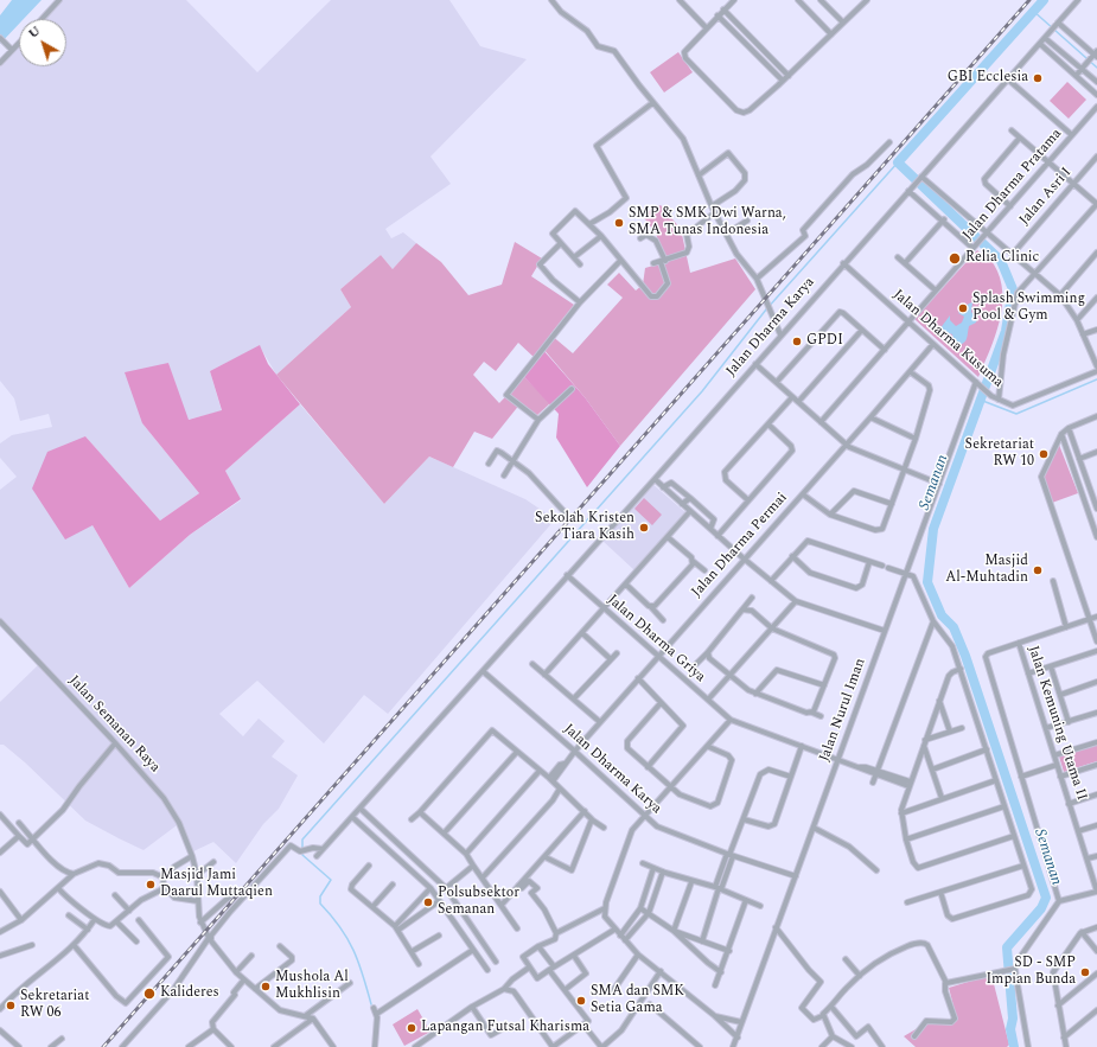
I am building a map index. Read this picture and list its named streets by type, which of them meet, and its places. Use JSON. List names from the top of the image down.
{
  "streets": {
    "street": [
      "Jalan Dharma Pratama",
      "Jalan Asri I",
      "Jalan Dharma Karya",
      "Jalan Dharma Kusuma",
      "Jalan Dharma Permai",
      "Jalan Dharma Griya",
      "Jalan Nurul Iman",
      "Jalan Kemuning Utama II",
      "Jalan Semanan Raya"
    ]
  },
  "crossings": [
    ["Jalan Dharma Pratama", "Jalan Dharma Kusuma"],
    ["Jalan Dharma Karya", "Jalan Dharma Kusuma"],
    ["Jalan Dharma Karya", "Jalan Dharma Permai"],
    ["Jalan Dharma Karya", "Jalan Dharma Griya"],
    ["Jalan Dharma Karya", "Jalan Nurul Iman"],
    ["Jalan Dharma Kusuma", "Jalan Dharma Permai"],
    ["Jalan Dharma Kusuma", "Jalan Nurul Iman"],
    ["Jalan Dharma Permai", "Jalan Dharma Griya"]
  ],
  "water": ["Semanan"],
  "places": [
    "GBI Ecclesia",
    "SMP & SMK Dwi Warna, SMA Tunas Indonesia",
    "Relia Clinic",
    "Splash Swimming Pool & Gym",
    "GPDI",
    "Sekretariat RW 10",
    "Sekolah Kristen Tiara Kasih",
    "Masjid Al-Muhtadin",
    "Masjid Jami Daarul Muttaqien",
    "Polsubsektor Semanan",
    "SD - SMP Impian Bunda",
    "Mushola Al Mukhlisin",
    "Kalideres",
    "SMA dan SMK Setia Gama",
    "Sekretariat RW 06",
    "Lapangan Futsal Kharisma"
  ],
  "north": "top left"
}
